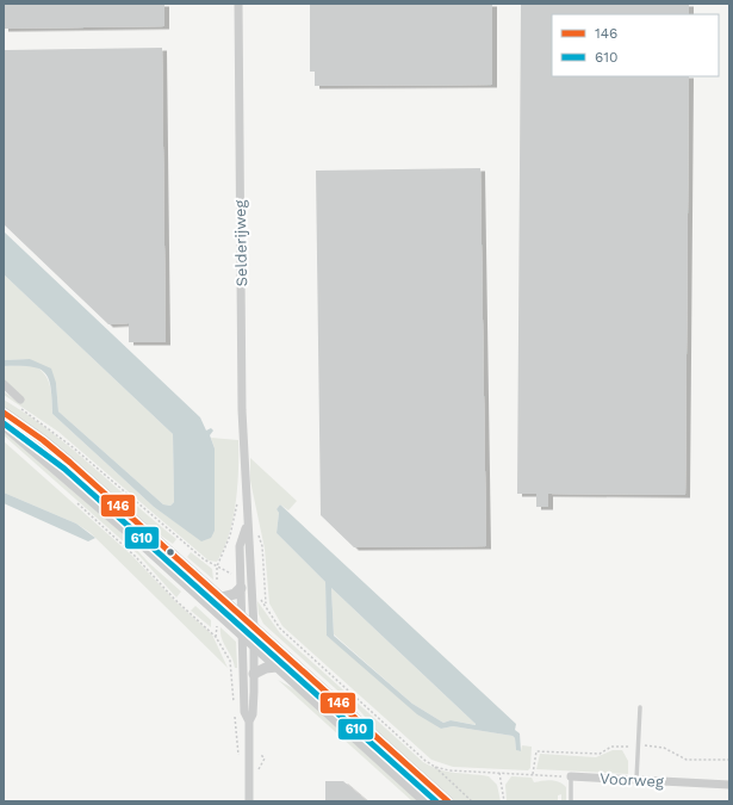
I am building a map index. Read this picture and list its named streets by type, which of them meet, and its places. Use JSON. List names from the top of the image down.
{
  "streets": {
    "street": ["Selderijweg", "Voorweg"]
  },
  "lines": ["transit line 146", "transit line 610"],
  "legend": ["146", "610"]
}
